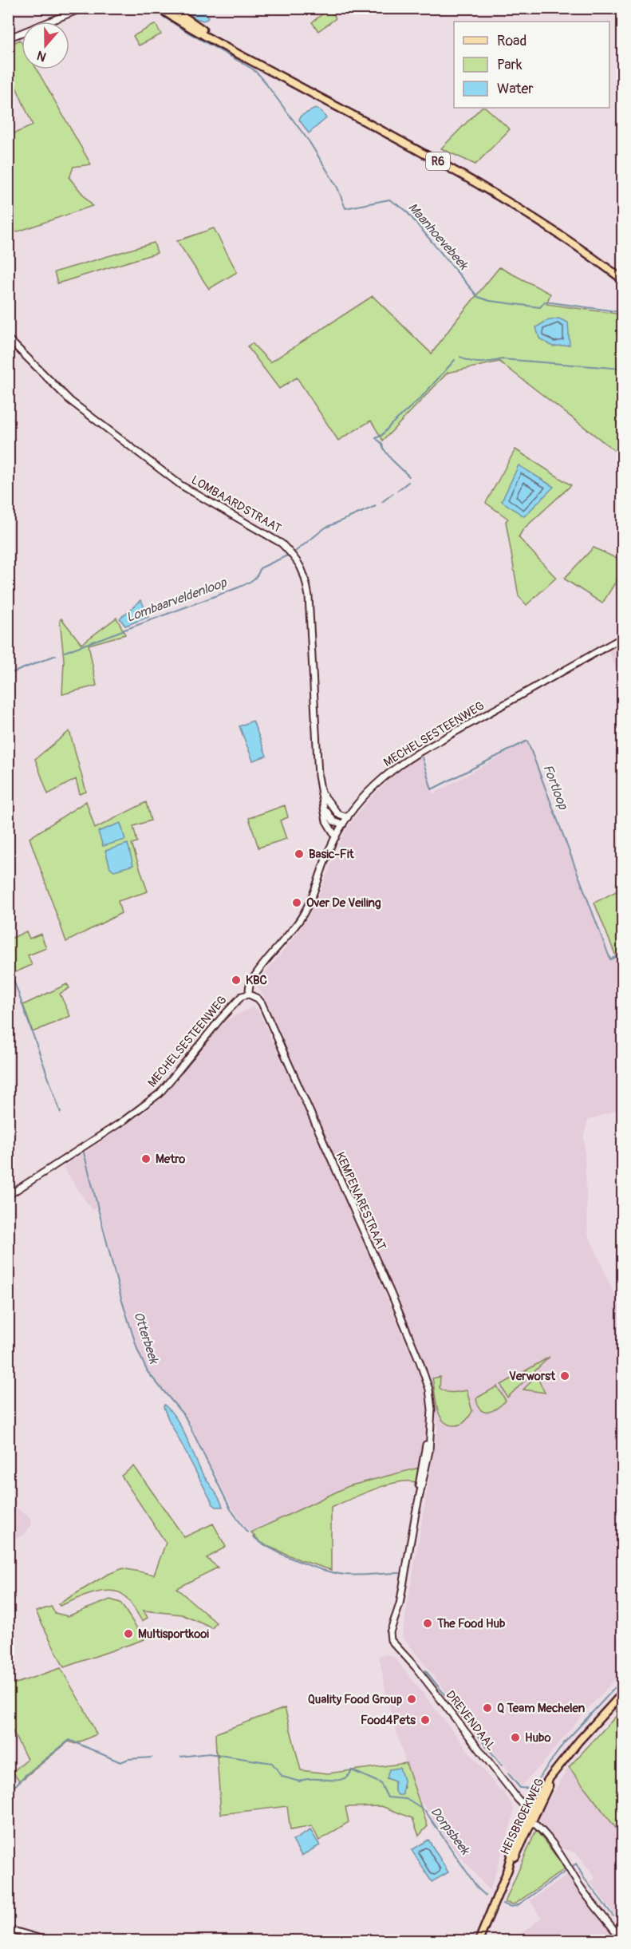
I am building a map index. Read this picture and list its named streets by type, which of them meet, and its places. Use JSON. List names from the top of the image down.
{
  "streets": {
    "main road": ["R6", "HEISBROEKWEG"],
    "street": [
      "LOMBAARDSTRAAT",
      "MECHELSESTEENWEG",
      "KEMPENARESTRAAT",
      "DREVENDAAL"
    ]
  },
  "crossings": [
    ["LOMBAARDSTRAAT", "MECHELSESTEENWEG"],
    ["MECHELSESTEENWEG", "KEMPENARESTRAAT"],
    ["KEMPENARESTRAAT", "DREVENDAAL"],
    ["DREVENDAAL", "HEISBROEKWEG"]
  ],
  "water": [
    "Maanhoevebeek",
    "Lombaarveldenloop",
    "Fortloop",
    "Otterbeek",
    "Dorpsbeek"
  ],
  "places": [
    "Basic-Fit",
    "Over De Veiling",
    "KBC",
    "Metro",
    "Verworst",
    "The Food Hub",
    "Multisportkooi",
    "Quality Food Group",
    "Q Team Mechelen",
    "Food4Pets",
    "Hubo"
  ],
  "legend": ["Road", "Park", "Water"],
  "north": "bottom"
}
